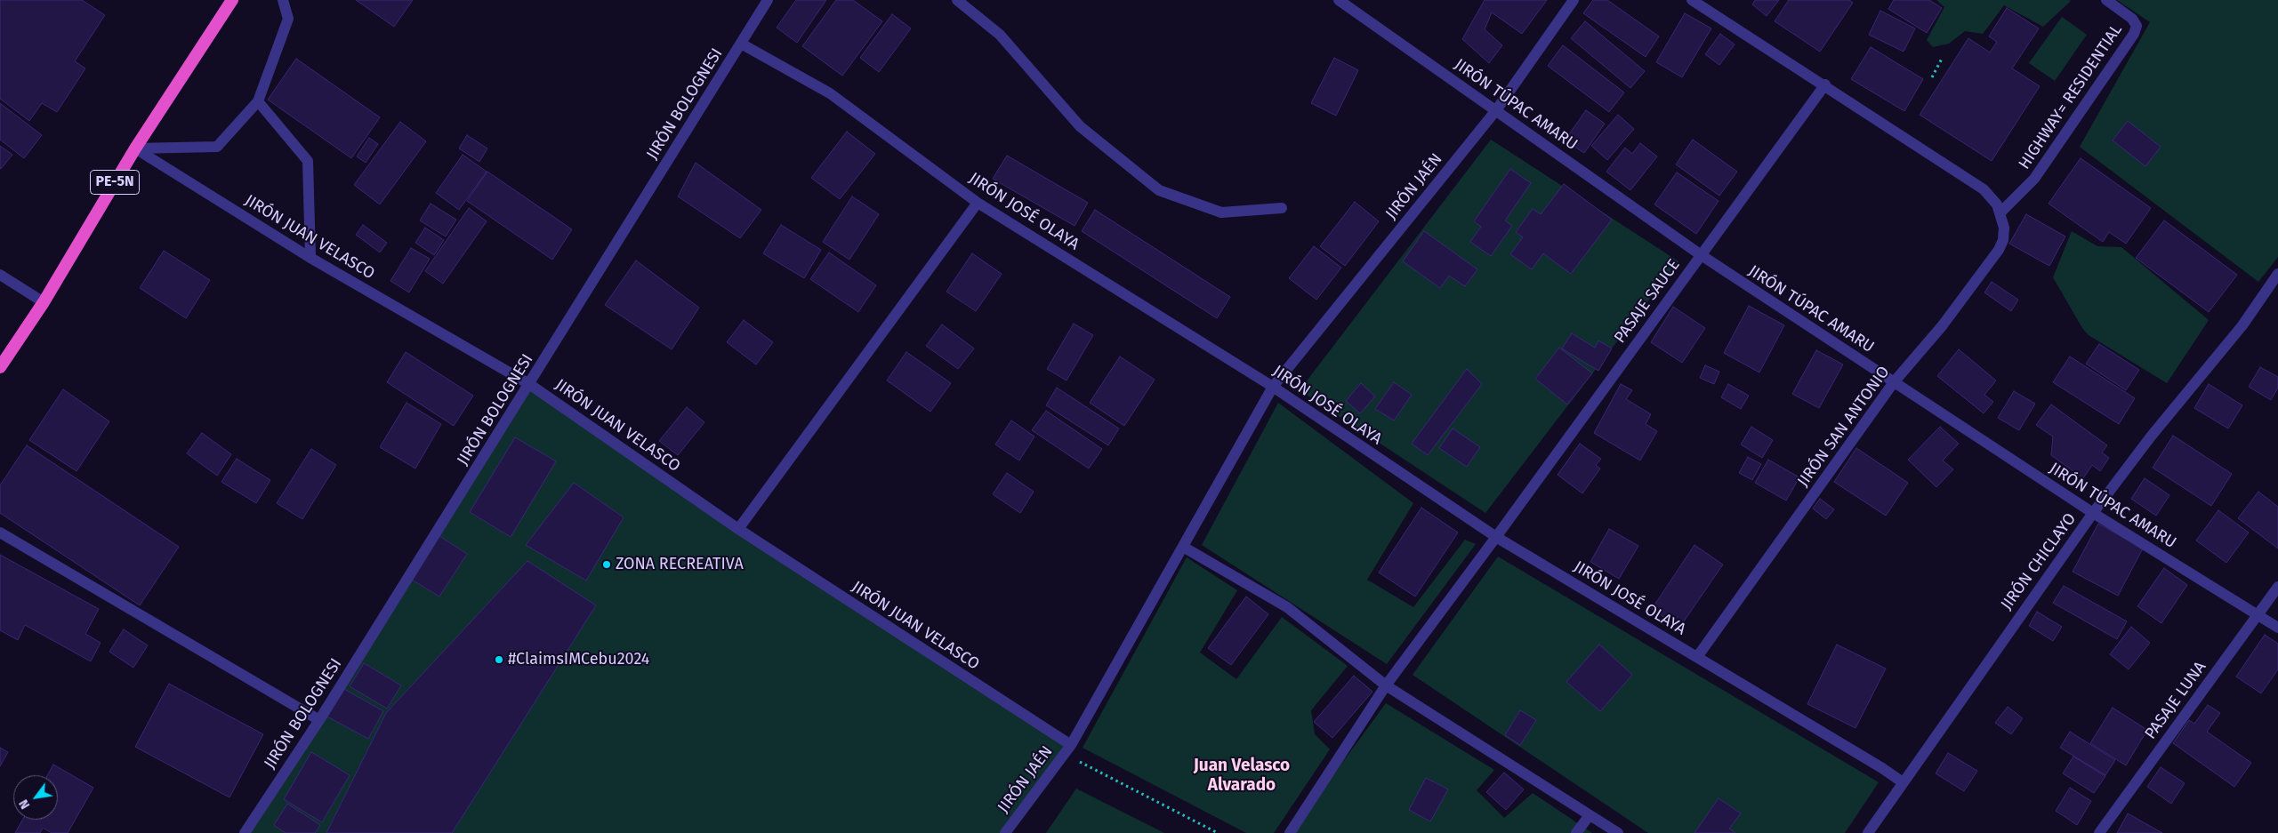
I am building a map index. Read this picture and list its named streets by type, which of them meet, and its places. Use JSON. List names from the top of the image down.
{
  "streets": {
    "highway": ["PE-5N"],
    "street": [
      "HIGHWAY= RESIDENTIAL",
      "JIRÓN BOLOGNESI",
      "JIRÓN TÚPAC AMARU",
      "JIRÓN JAÉN",
      "JIRÓN JOSÉ OLAYA",
      "JIRÓN JUAN VELASCO",
      "PASAJE SAUCE",
      "JIRÓN SAN ANTONIO",
      "JIRÓN CHICLAYO",
      "PASAJE LUNA"
    ]
  },
  "crossings": [
    ["HIGHWAY= RESIDENTIAL", "JIRÓN SAN ANTONIO"],
    ["JIRÓN BOLOGNESI", "JIRÓN JOSÉ OLAYA"],
    ["JIRÓN BOLOGNESI", "JIRÓN JUAN VELASCO"],
    ["JIRÓN TÚPAC AMARU", "JIRÓN JAÉN"],
    ["JIRÓN TÚPAC AMARU", "PASAJE SAUCE"],
    ["JIRÓN TÚPAC AMARU", "JIRÓN SAN ANTONIO"],
    ["JIRÓN TÚPAC AMARU", "JIRÓN CHICLAYO"],
    ["JIRÓN TÚPAC AMARU", "PASAJE LUNA"],
    ["PE-5N", "JIRÓN JUAN VELASCO"],
    ["JIRÓN JAÉN", "JIRÓN JOSÉ OLAYA"],
    ["JIRÓN JAÉN", "JIRÓN JUAN VELASCO"],
    ["JIRÓN JOSÉ OLAYA", "PASAJE SAUCE"],
    ["JIRÓN JOSÉ OLAYA", "JIRÓN SAN ANTONIO"],
    ["JIRÓN JOSÉ OLAYA", "JIRÓN CHICLAYO"]
  ],
  "districts": ["Juan Velasco Alvarado"],
  "places": ["ZONA RECREATIVA", "#ClaimsIMCebu2024"],
  "north": "bottom left"
}
